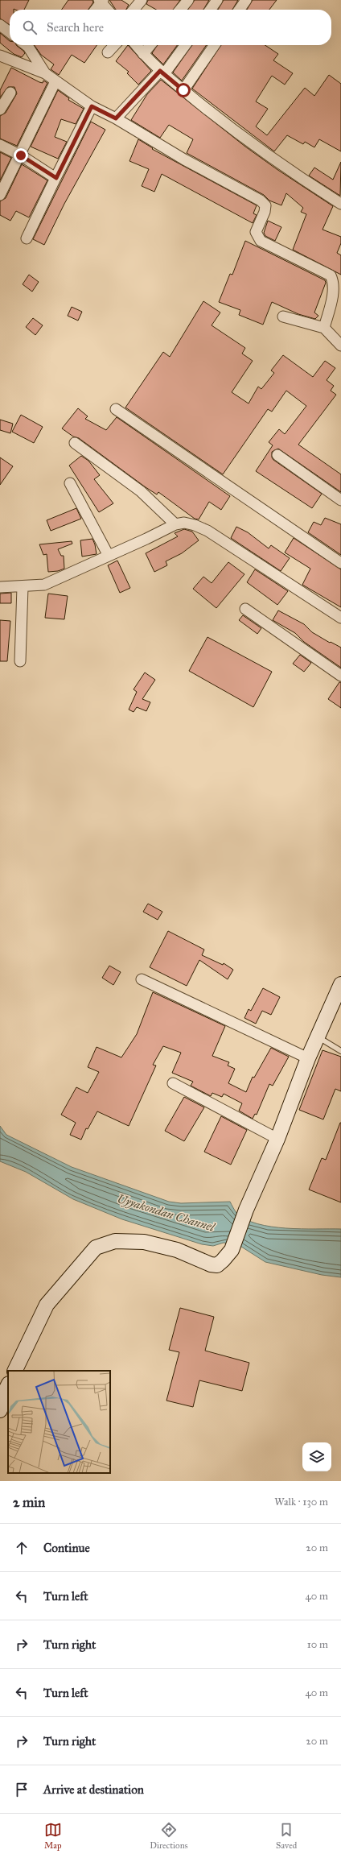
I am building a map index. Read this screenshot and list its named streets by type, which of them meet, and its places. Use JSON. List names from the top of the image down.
{
  "water": ["Uyyakondan Channel"],
  "page": {
    "search": "Search here",
    "heading": ["2 min", "Walk · 130 m"],
    "list": [
      ["Continue", "20 m"],
      ["Turn left", "40 m"],
      ["Turn right", "10 m"],
      ["Turn left", "40 m"],
      ["Turn right", "20 m"],
      "Arrive at destination"
    ],
    "nav": ["Map", "Directions", "Saved"]
  }
}
